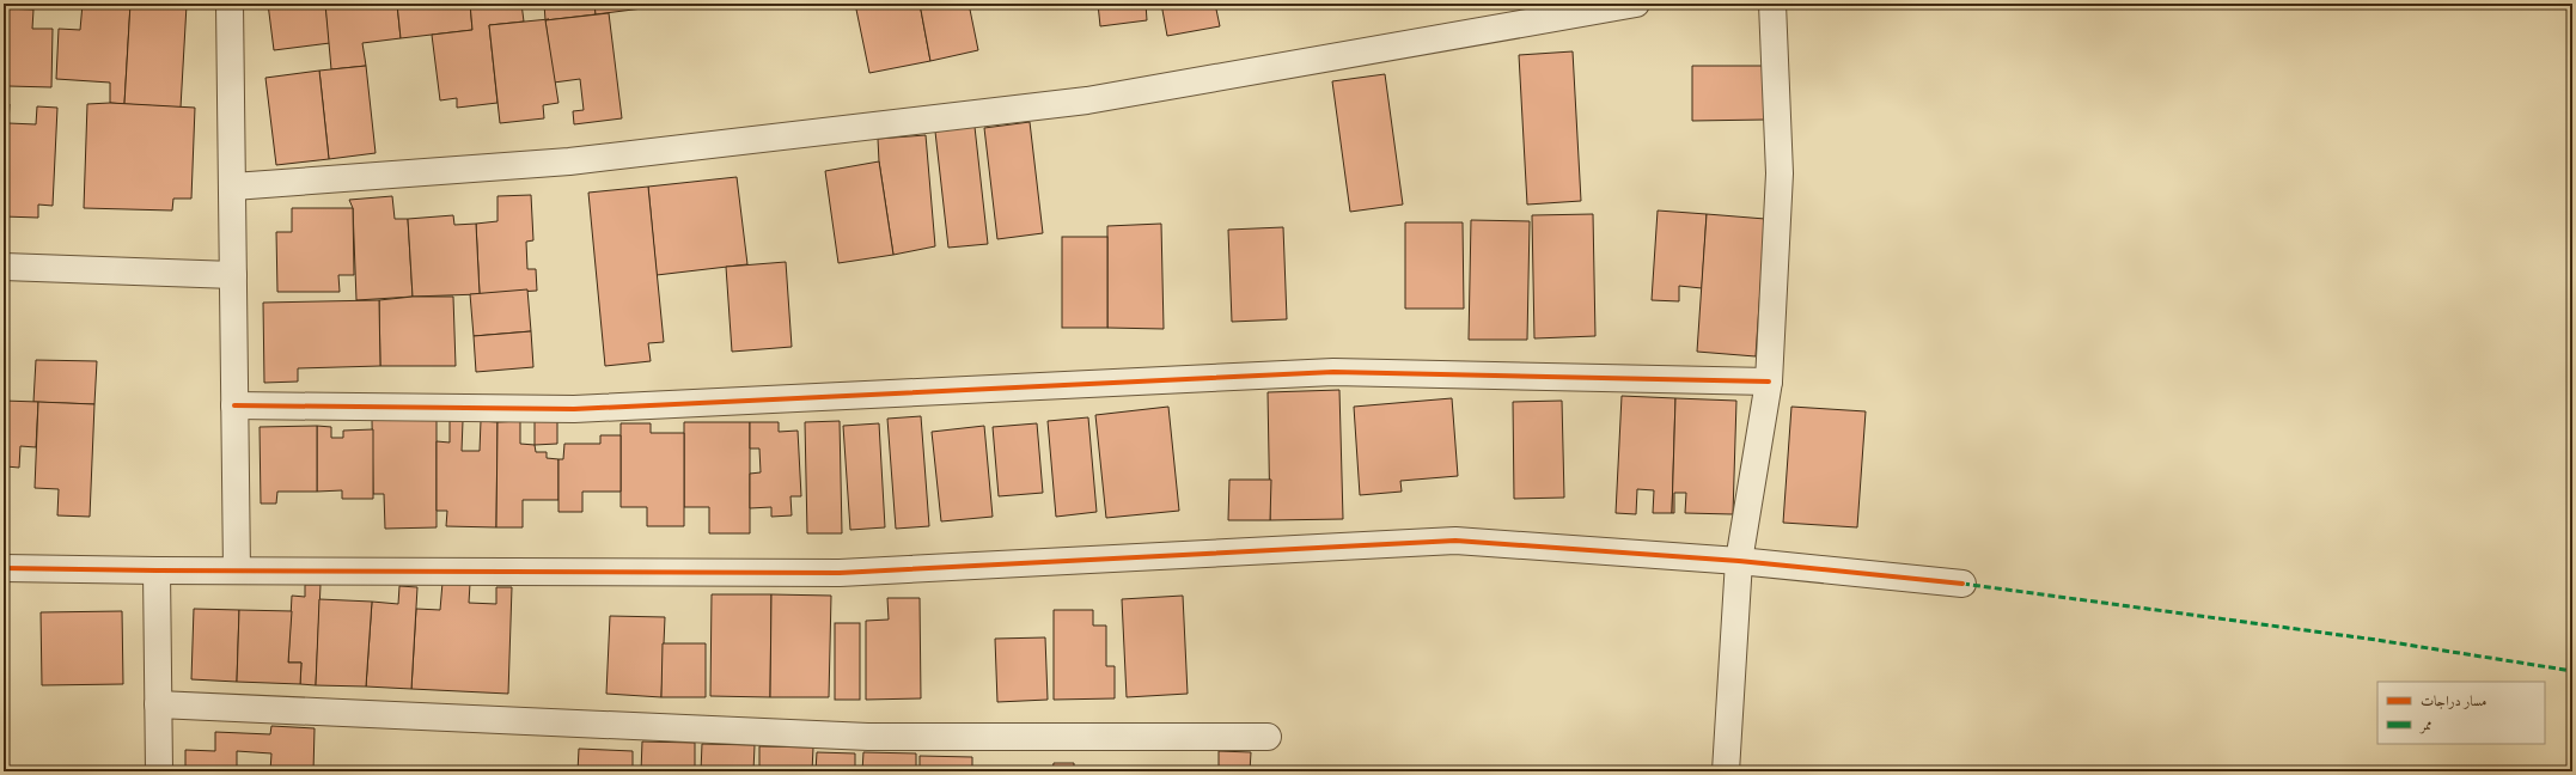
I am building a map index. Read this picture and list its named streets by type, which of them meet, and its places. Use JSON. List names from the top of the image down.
{
  "legend": ["مسار دراجات", "ممر"]
}
